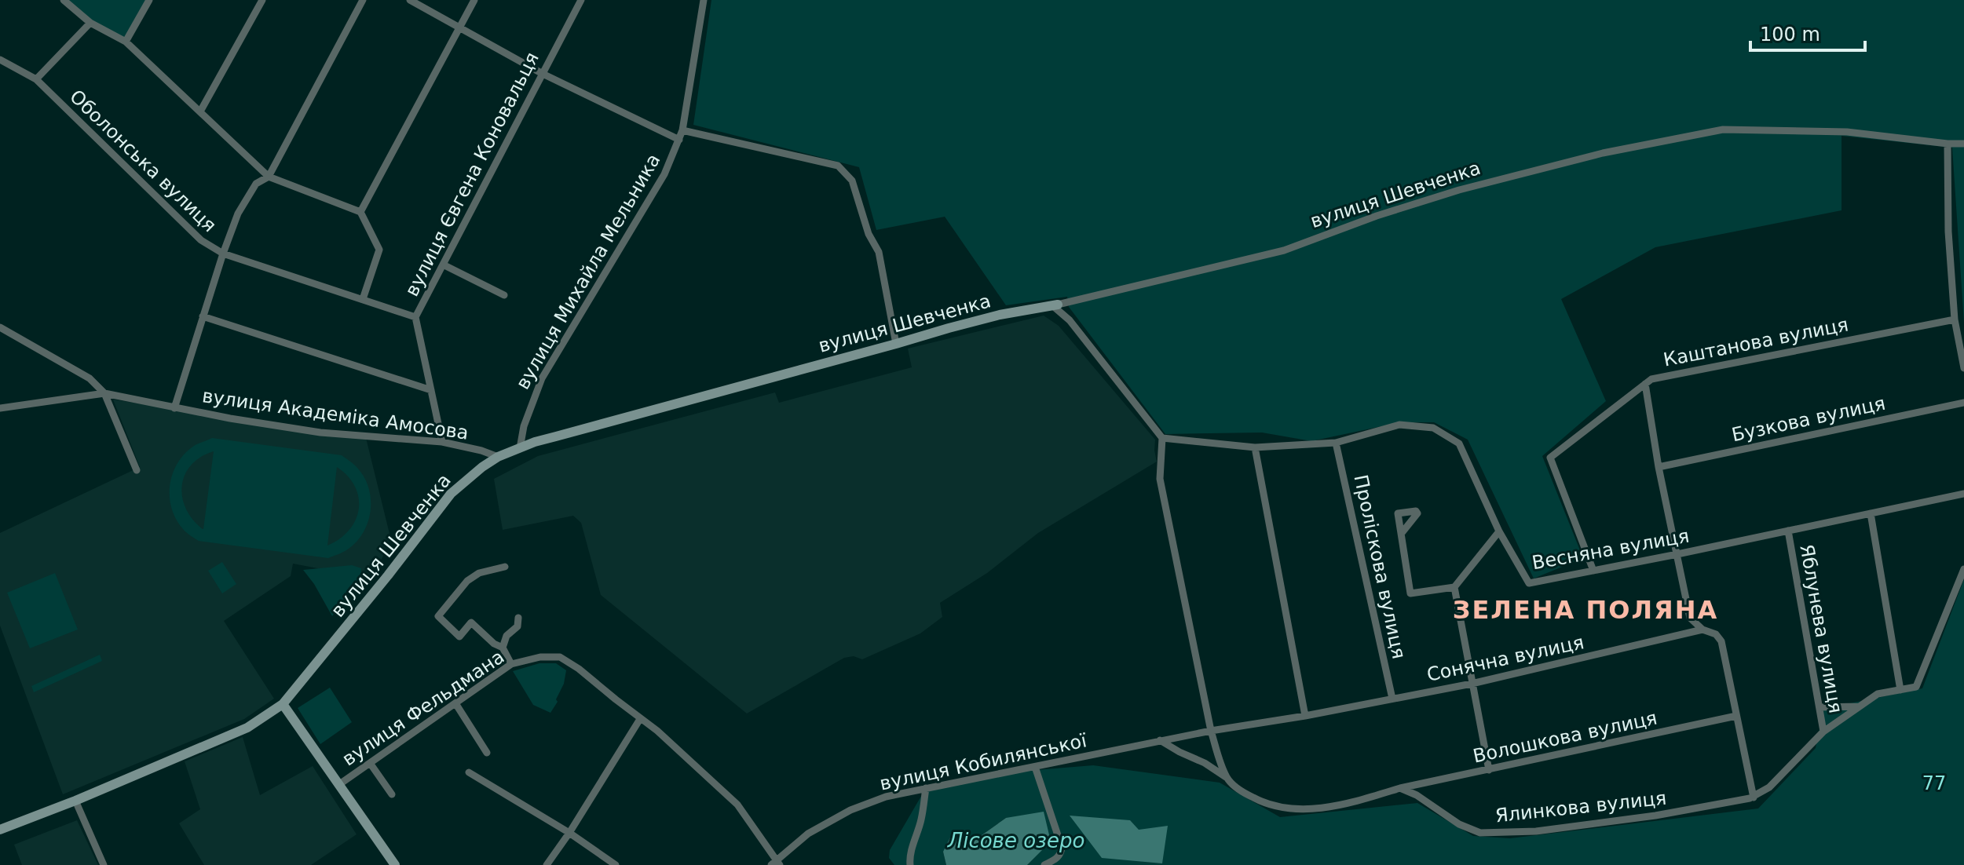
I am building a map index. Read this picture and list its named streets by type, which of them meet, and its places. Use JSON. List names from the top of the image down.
{
  "streets": {
    "street": [
      "Оболонська вулиця",
      "вулиця Євгена Коновальця",
      "вулиця Шевченка",
      "вулиця Михайла Мельника",
      "Каштанова вулиця",
      "вулиця Академіка Амосова",
      "Бузкова вулиця",
      "Весняна вулиця",
      "Проліскова вулиця",
      "Яблунева вулиця",
      "Сонячна вулиця",
      "вулиця Фельдмана",
      "Волошкова вулиця",
      "вулиця Кобилянської",
      "Ялинкова вулиця"
    ]
  },
  "crossings": [
    ["Оболонська вулиця", "вулиця Євгена Коновальця"],
    ["вулиця Євгена Коновальця", "вулиця Академіка Амосова"],
    ["вулиця Шевченка", "вулиця Михайла Мельника"],
    ["вулиця Шевченка", "вулиця Академіка Амосова"],
    ["Каштанова вулиця", "Весняна вулиця"],
    ["Весняна вулиця", "Проліскова вулиця"],
    ["Весняна вулиця", "Яблунева вулиця"],
    ["Проліскова вулиця", "Сонячна вулиця"],
    ["Яблунева вулиця", "Ялинкова вулиця"],
    ["Сонячна вулиця", "вулиця Кобилянської"],
    ["вулиця Фельдмана", "вулиця Кобилянської"],
    ["Волошкова вулиця", "Ялинкова вулиця"]
  ],
  "districts": ["ЗЕЛЕНА ПОЛЯНА"],
  "water": ["Лісове озеро"],
  "parks": ["77"],
  "scale_bar": "100 m"
}
